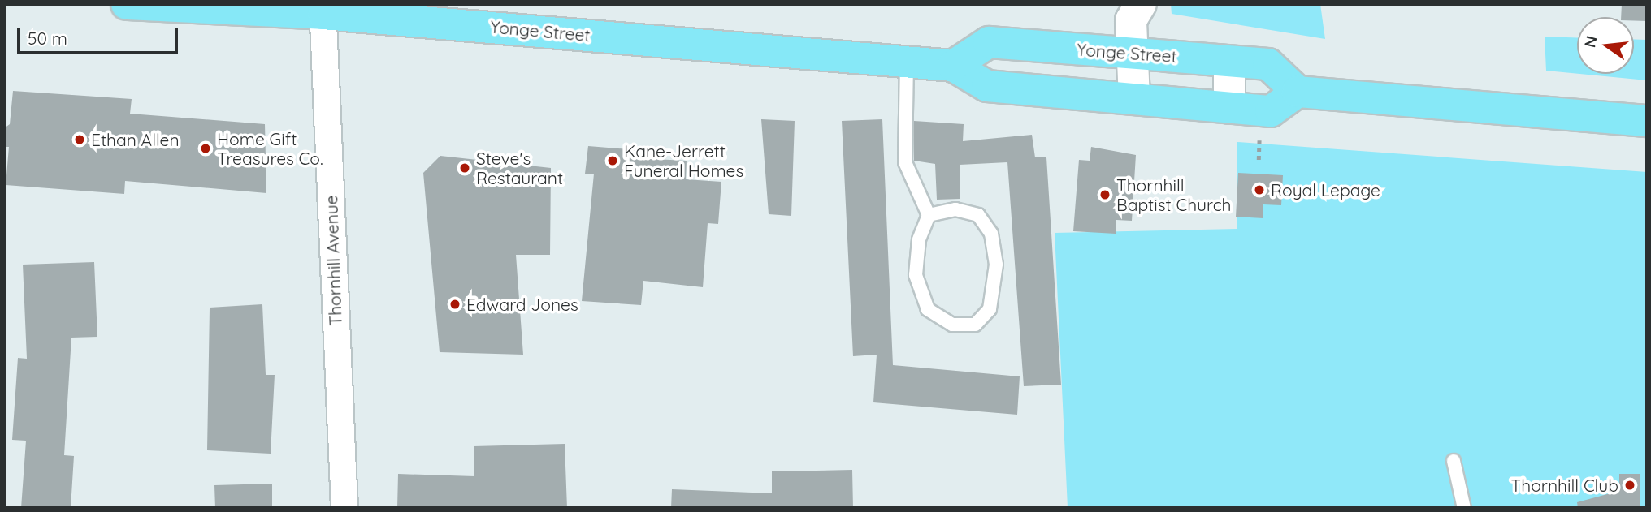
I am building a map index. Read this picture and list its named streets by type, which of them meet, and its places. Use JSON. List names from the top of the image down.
{
  "streets": {
    "main road": ["Yonge Street"],
    "street": ["Thornhill Avenue"]
  },
  "crossings": [
    ["Yonge Street", "Thornhill Avenue"]
  ],
  "places": [
    "Ethan Allen",
    "Home Gift Treasures Co.",
    "Kane-Jerrett Funeral Homes",
    "Steve's Restaurant",
    "Royal Lepage",
    "Thornhill Baptist Church",
    "Edward Jones",
    "Thornhill Club"
  ],
  "scale_bar": "50 m",
  "north": "left"
}
